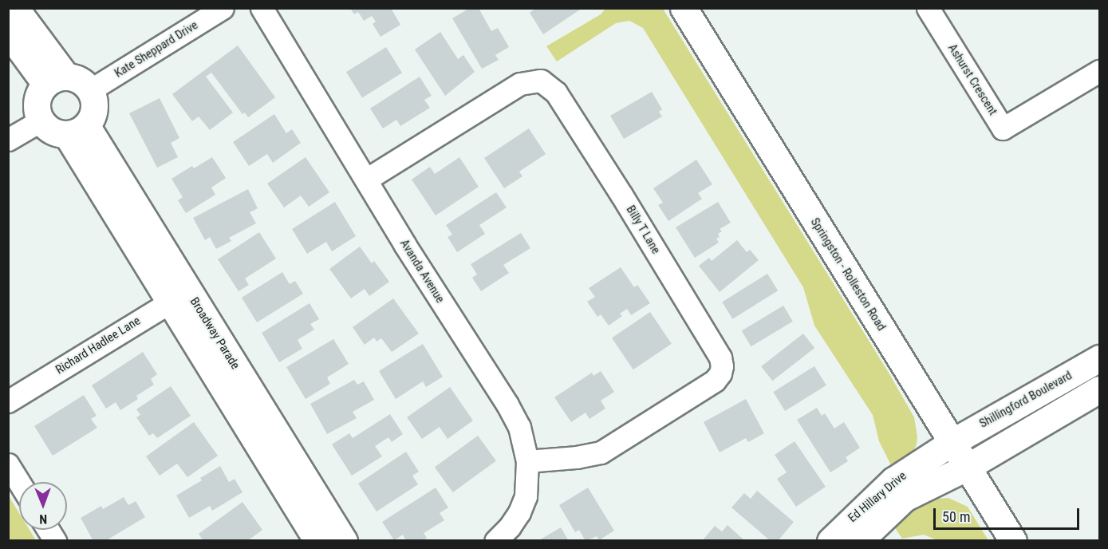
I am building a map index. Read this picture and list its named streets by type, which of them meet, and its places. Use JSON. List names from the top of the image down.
{
  "streets": {
    "street": [
      "Kate Sheppard Drive",
      "Ashurst Crescent",
      "Billy T Lane",
      "Avanda Avenue",
      "Springston - Rolleston Road",
      "Broadway Parade",
      "Richard Hadlee Lane",
      "Shillingford Boulevard",
      "Ed Hillary Drive"
    ]
  },
  "crossings": [
    ["Kate Sheppard Drive", "Broadway Parade"],
    ["Billy T Lane", "Avanda Avenue"],
    ["Springston - Rolleston Road", "Shillingford Boulevard"],
    ["Springston - Rolleston Road", "Ed Hillary Drive"],
    ["Broadway Parade", "Richard Hadlee Lane"],
    ["Shillingford Boulevard", "Ed Hillary Drive"]
  ],
  "scale_bar": "50 m",
  "north": "bottom"
}
